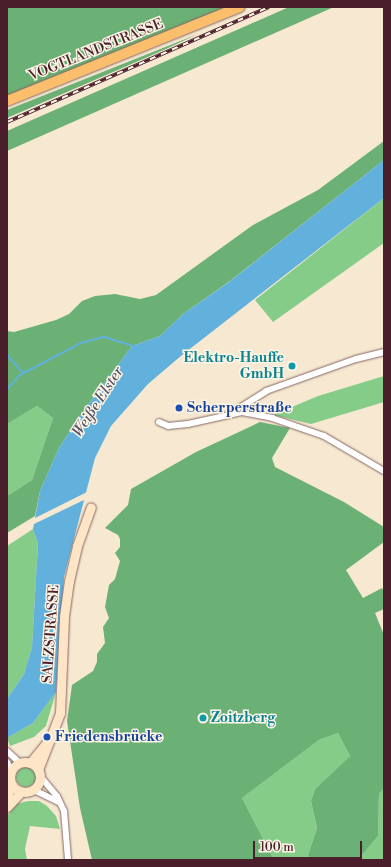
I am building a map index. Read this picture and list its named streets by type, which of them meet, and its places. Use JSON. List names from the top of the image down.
{
  "streets": {
    "main road": ["VOGTLANDSTRASSE", "SALZSTRASSE"]
  },
  "water": ["Weiße Elster"],
  "places": [
    "Elektro-Hauffe GmbH",
    "Scherperstraße",
    "Zoitzberg",
    "Friedensbrücke"
  ],
  "scale_bar": "100 m"
}
